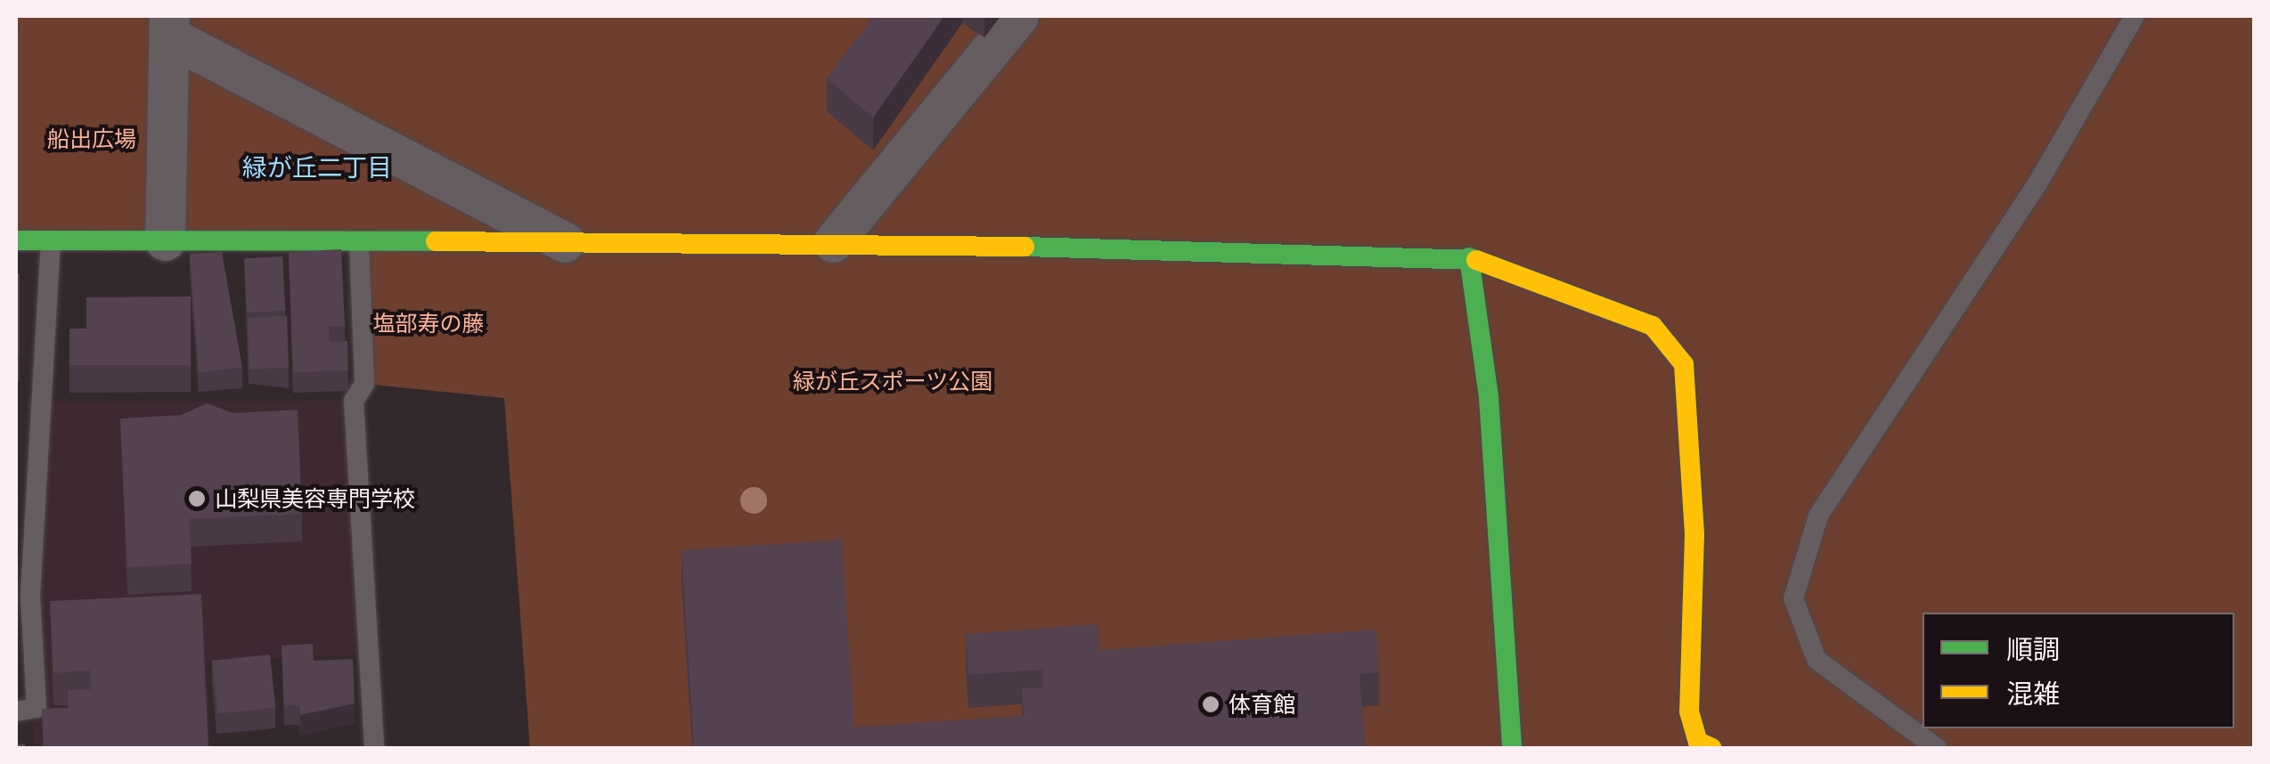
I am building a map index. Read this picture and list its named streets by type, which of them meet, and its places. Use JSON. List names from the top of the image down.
{
  "districts": ["緑が丘二丁目"],
  "parks": ["船出広場", "塩部寿の藤", "緑が丘スポーツ公園"],
  "places": ["山梨県美容専門学校", "体育館"],
  "legend": ["順調", "混雑"]
}
